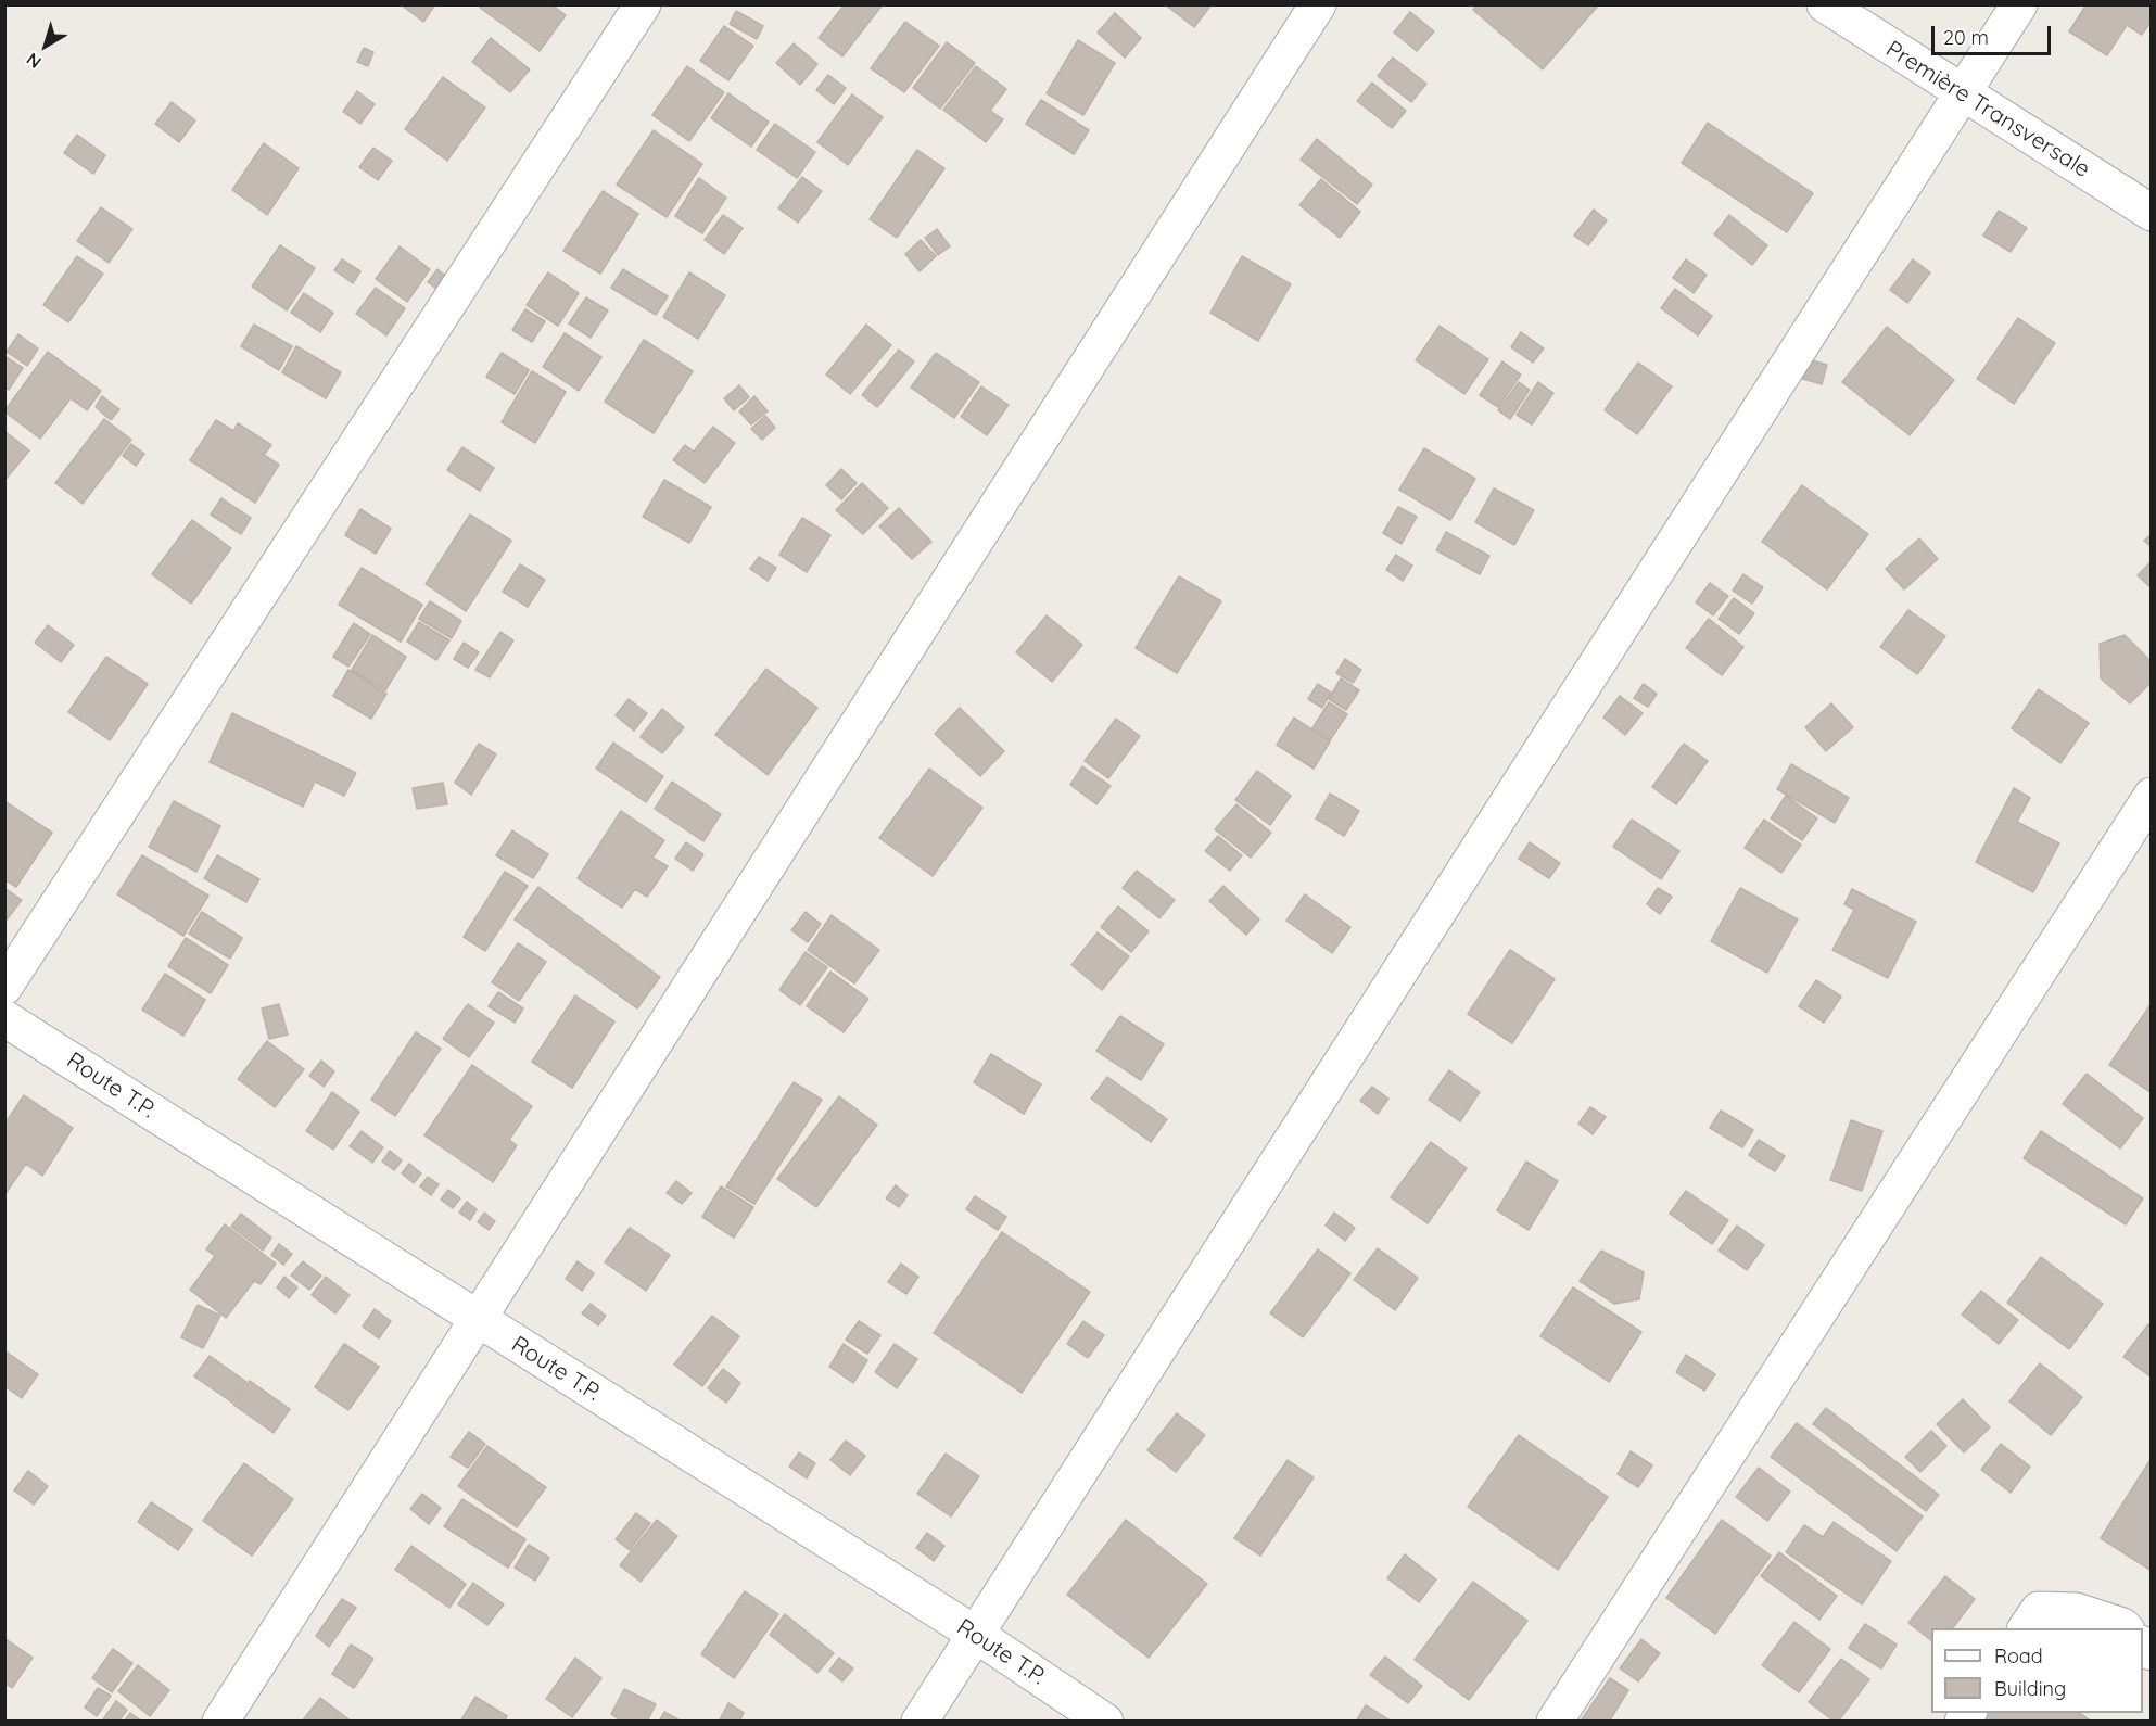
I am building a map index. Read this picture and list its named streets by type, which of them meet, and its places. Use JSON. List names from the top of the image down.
{
  "streets": {
    "street": ["Première Transversale", "Route T.P."]
  },
  "legend": ["Road", "Building"],
  "scale_bar": "20 m",
  "north": "bottom left"
}
